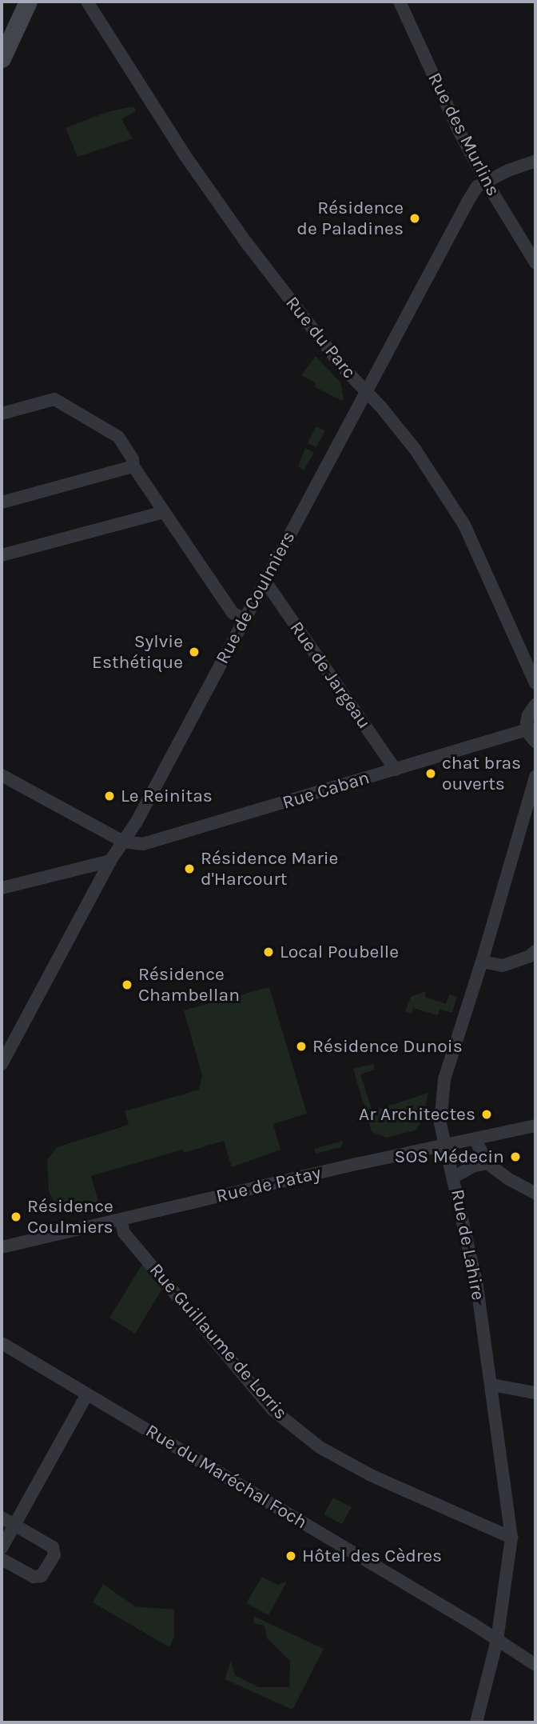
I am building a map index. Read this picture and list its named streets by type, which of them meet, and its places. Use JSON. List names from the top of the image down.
{
  "streets": {
    "street": [
      "Rue des Murlins",
      "Rue du Parc",
      "Rue de Coulmiers",
      "Rue de Jargeau",
      "Rue Caban",
      "Rue de Patay",
      "Rue de Lahire",
      "Rue Guillaume de Lorris",
      "Rue du Maréchal Foch"
    ]
  },
  "crossings": [
    ["Rue des Murlins", "Rue de Coulmiers"],
    ["Rue du Parc", "Rue de Coulmiers"],
    ["Rue de Coulmiers", "Rue de Jargeau"],
    ["Rue de Coulmiers", "Rue Caban"],
    ["Rue de Jargeau", "Rue Caban"],
    ["Rue de Patay", "Rue de Lahire"],
    ["Rue de Patay", "Rue Guillaume de Lorris"],
    ["Rue de Lahire", "Rue Guillaume de Lorris"],
    ["Rue de Lahire", "Rue du Maréchal Foch"]
  ],
  "places": [
    "Résidence de Paladines",
    "Sylvie Esthétique",
    "chat bras ouverts",
    "Le Reinitas",
    "Résidence Marie d'Harcourt",
    "Local Poubelle",
    "Résidence Chambellan",
    "Résidence Dunois",
    "Ar Architectes",
    "SOS Médecin",
    "Résidence Coulmiers",
    "Hôtel des Cèdres"
  ]
}
